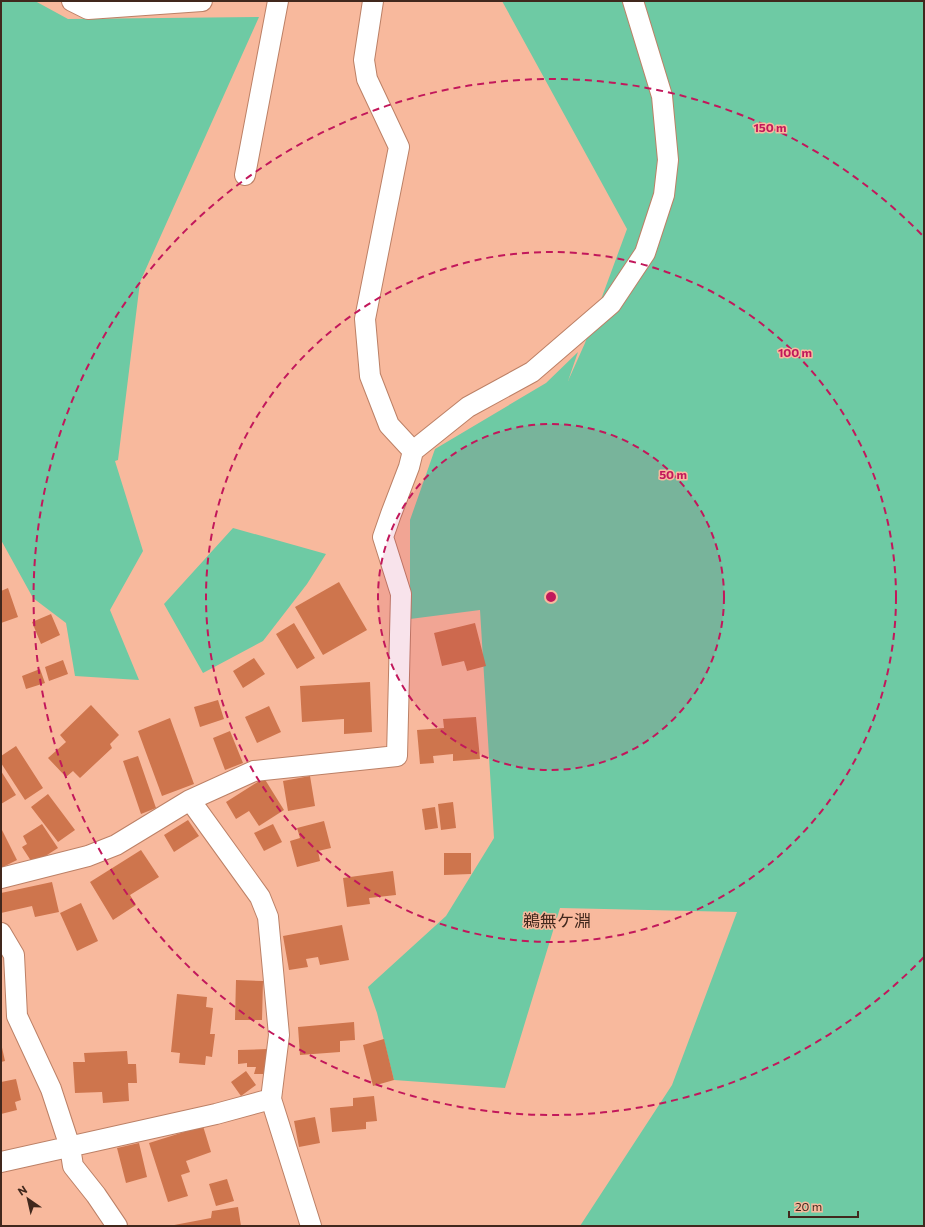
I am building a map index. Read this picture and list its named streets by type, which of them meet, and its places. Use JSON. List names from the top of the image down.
{
  "districts": ["鵜無ケ淵"],
  "scale_bar": "20 m",
  "north": "top left",
  "rings": ["150 m", "100 m", "50 m"]
}
